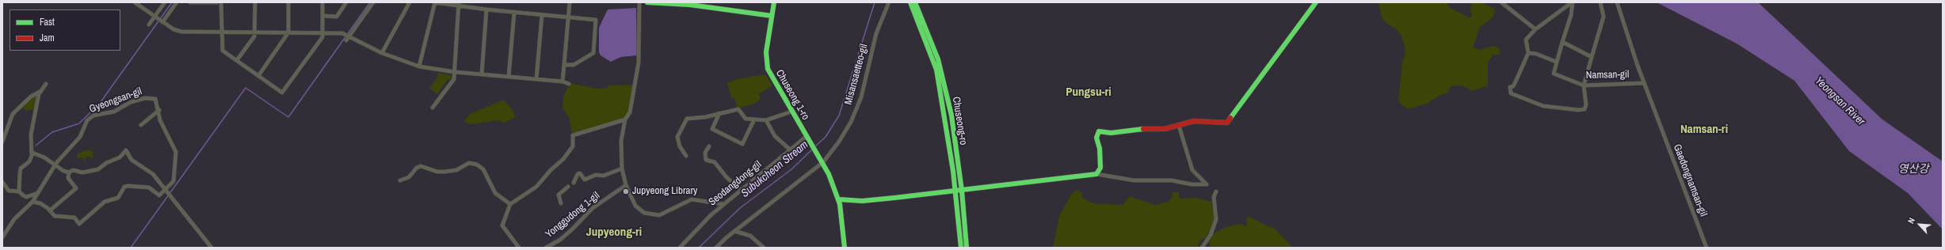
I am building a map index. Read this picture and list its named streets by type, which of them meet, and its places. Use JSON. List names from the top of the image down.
{
  "streets": {
    "street": [
      "Misansaetteo-gil",
      "Namsan-gil",
      "Chuseong 1-ro",
      "Gyeongsan-gil",
      "Chuseong-ro",
      "Gaedongnamsan-gil",
      "Seodangdong-gil",
      "Yonggudong 1-gil"
    ]
  },
  "crossings": [
    ["Misansaetteo-gil", "Chuseong 1-ro"],
    ["Namsan-gil", "Gaedongnamsan-gil"],
    ["Chuseong 1-ro", "Seodangdong-gil"]
  ],
  "districts": ["Pungsu-ri", "Namsan-ri", "Jupyeong-ri"],
  "water": ["Yeongsan River", "Subukcheon Stream", "영산강"],
  "places": ["Jupyeong Library"],
  "legend": ["Fast", "Jam"],
  "north": "top left"
}
